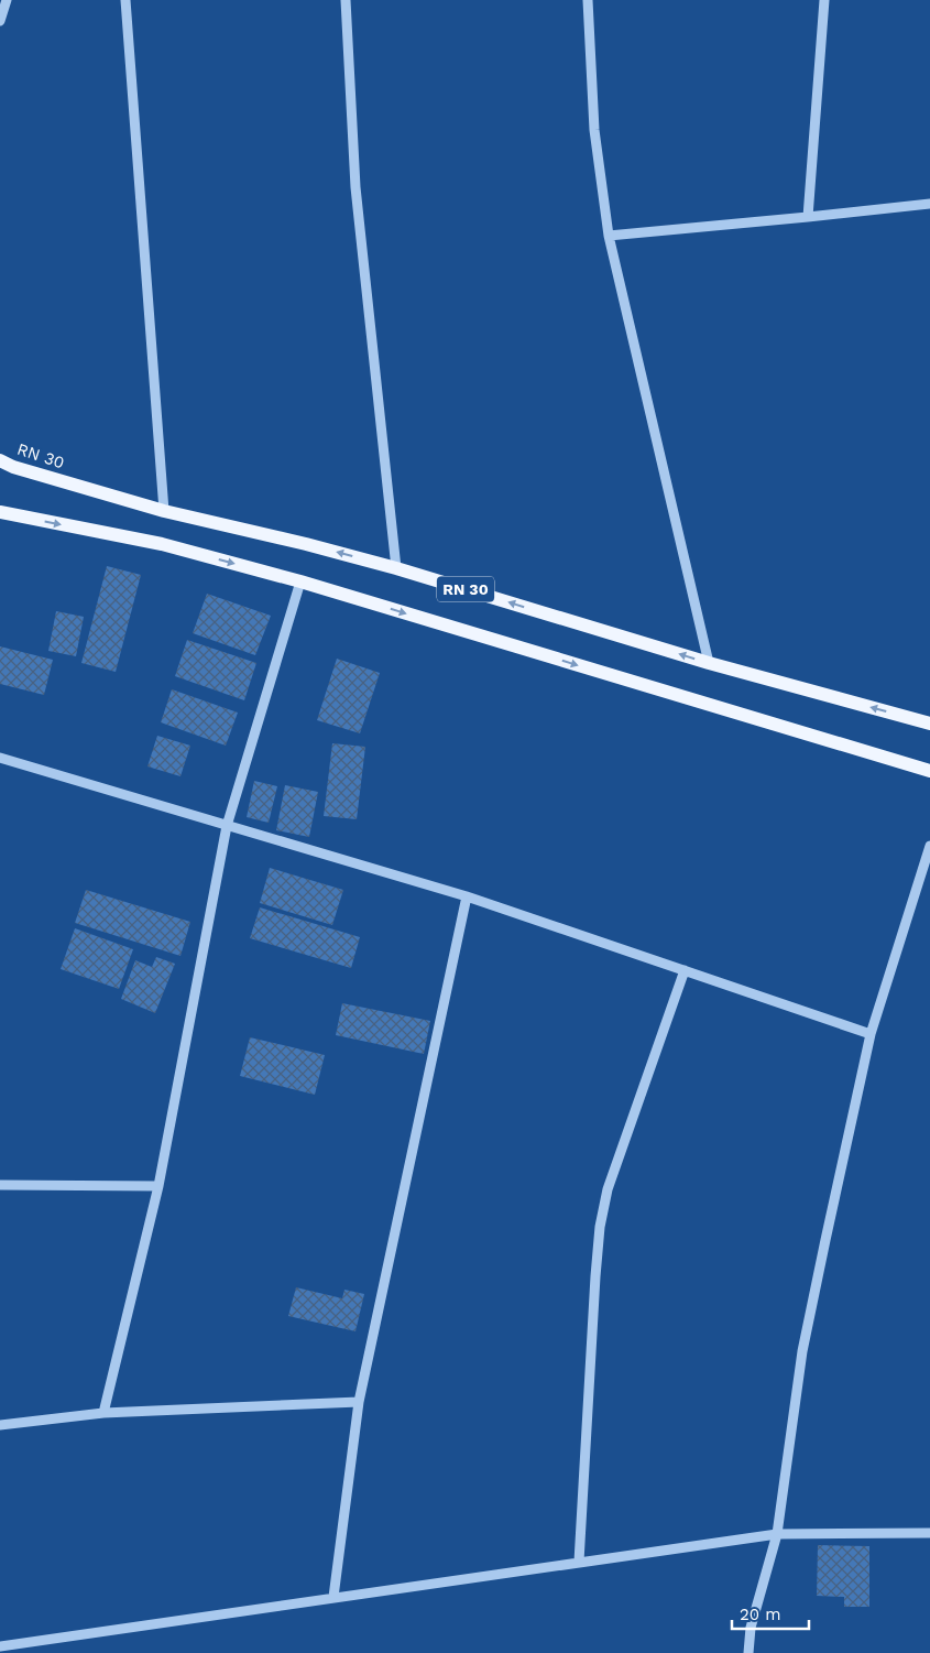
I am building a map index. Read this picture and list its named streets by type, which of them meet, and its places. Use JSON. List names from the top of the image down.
{
  "streets": {
    "main road": ["RN 30"]
  },
  "scale_bar": "20 m"
}
